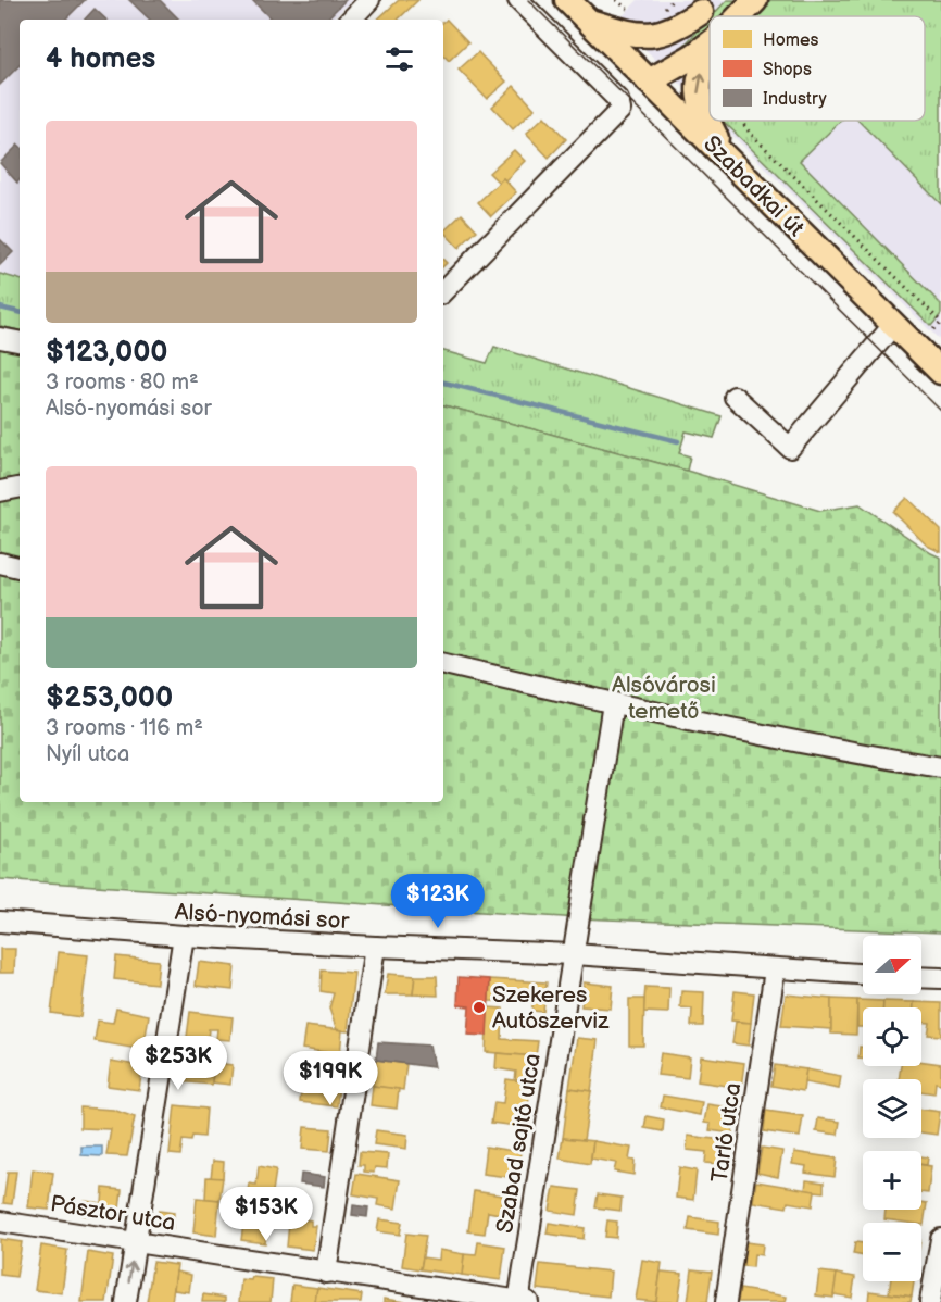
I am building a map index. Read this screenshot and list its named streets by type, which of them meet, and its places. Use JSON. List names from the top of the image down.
{
  "streets": {
    "main road": ["Szabadkai út"],
    "street": [
      "Alsó-nyomási sor",
      "Tarló utca",
      "Szabad sajtó utca",
      "Pásztor utca"
    ]
  },
  "crossings": [
    ["Alsó-nyomási sor", "Tarló utca"],
    ["Alsó-nyomási sor", "Szabad sajtó utca"],
    ["Szabad sajtó utca", "Pásztor utca"]
  ],
  "parks": ["Alsóvárosi temető"],
  "places": ["Szekeres Autószerviz"],
  "legend": ["Homes", "Shops", "Industry"],
  "north": "right",
  "page": {
    "heading": "4 homes",
    "list": [
      {
        "name": "$123,000",
        "note": "3 rooms · 80 m² · Alsó-nyomási sor"
      },
      {
        "name": "$253,000",
        "note": "3 rooms · 116 m² · Nyíl utca"
      }
    ],
    "price": [
      "$123K",
      "$253K",
      "$199K",
      "$153K"
    ],
    "map_buttons": ["+", "−"]
  }
}
